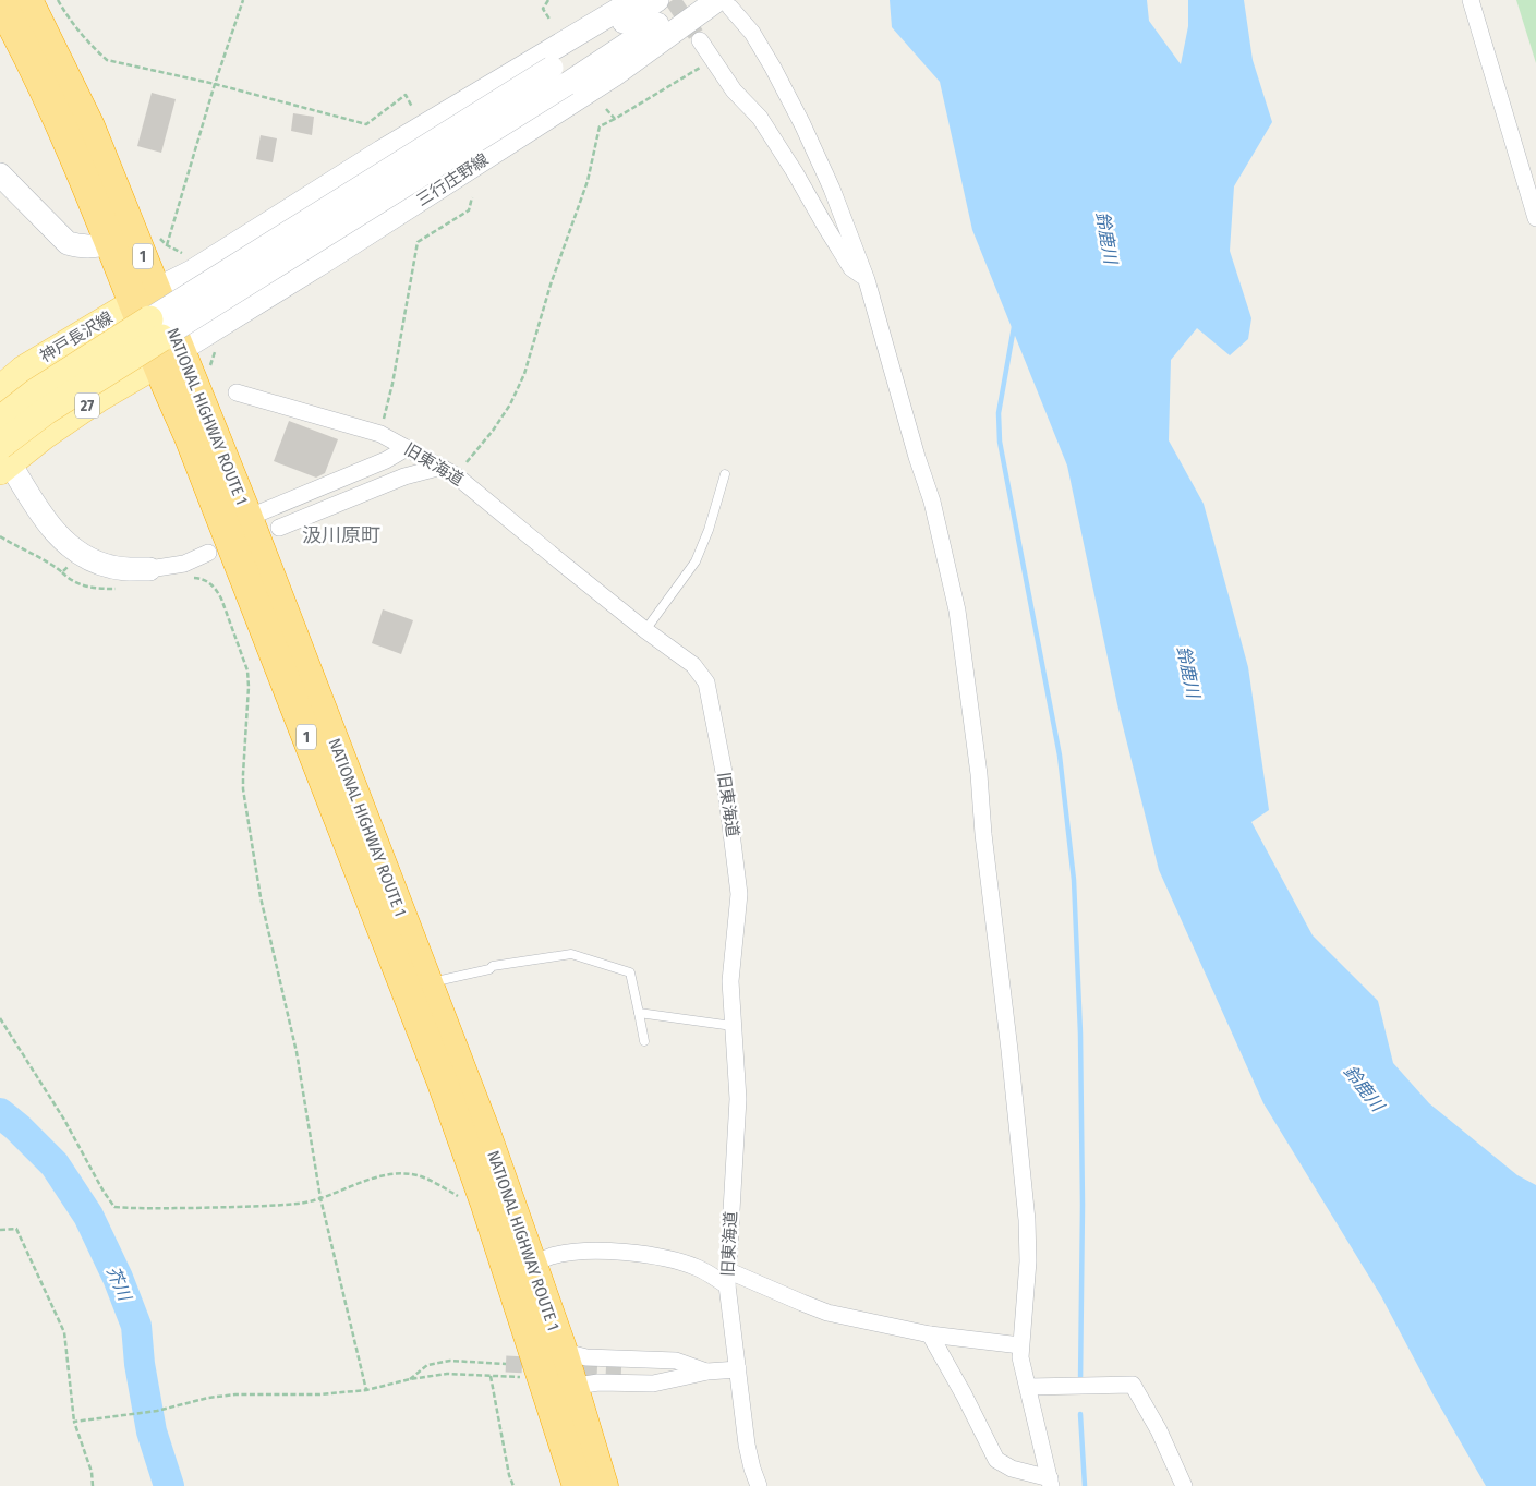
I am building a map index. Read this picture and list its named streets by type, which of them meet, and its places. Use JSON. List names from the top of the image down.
{
  "streets": {
    "highway": ["1", "NATIONAL HIGHWAY ROUTE 1"],
    "main road": ["三行庄野線", "神戸長沢線", "27"],
    "street": ["旧東海道"]
  },
  "crossings": [
    ["三行庄野線", "神戸長沢線"],
    ["三行庄野線", "27"],
    ["三行庄野線", "NATIONAL HIGHWAY ROUTE 1"],
    ["神戸長沢線", "27"],
    ["神戸長沢線", "NATIONAL HIGHWAY ROUTE 1"],
    ["27", "NATIONAL HIGHWAY ROUTE 1"]
  ],
  "districts": ["汲川原町"],
  "water": ["鈴鹿川", "芥川"]
}
